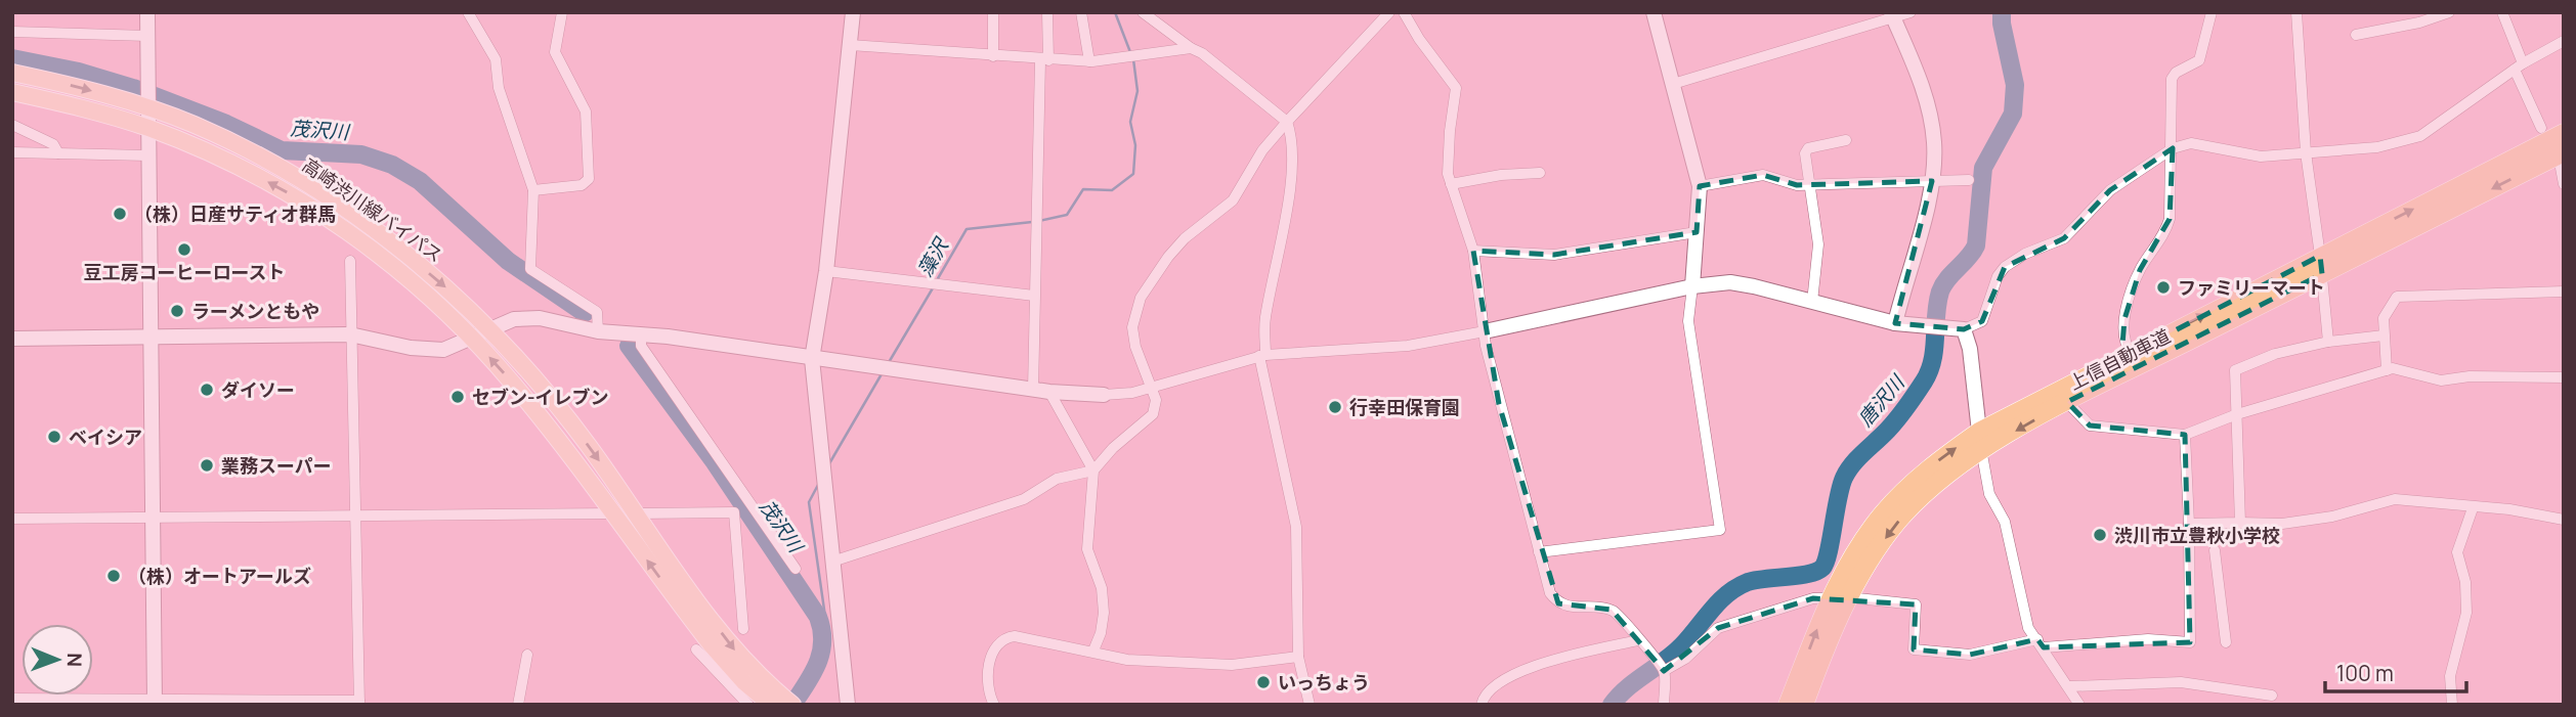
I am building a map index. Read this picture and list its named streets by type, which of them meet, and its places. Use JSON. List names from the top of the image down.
{
  "streets": {
    "highway": ["上信自動車道"],
    "main road": ["高崎渋川線バイパス"]
  },
  "water": ["茂沢川", "藻沢", "唐沢川"],
  "places": [
    "（株）日産サティオ群馬",
    "豆工房コーヒーロースト",
    "ファミリーマート",
    "ラーメンともや",
    "ダイソー",
    "セブン-イレブン",
    "行幸田保育園",
    "ベイシア",
    "業務スーパー",
    "渋川市立豊秋小学校",
    "（株）オートアールズ",
    "いっちょう"
  ],
  "scale_bar": "100 m",
  "north": "right"
}
